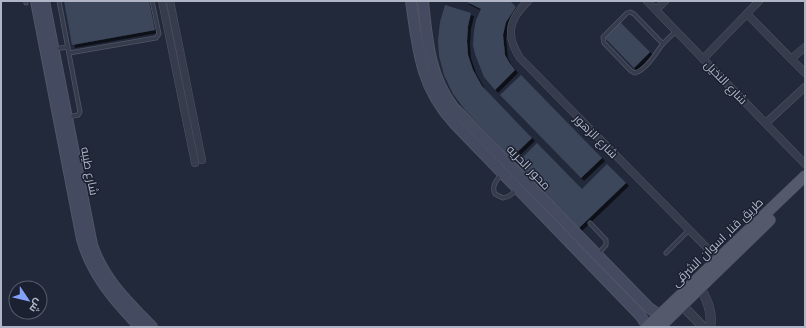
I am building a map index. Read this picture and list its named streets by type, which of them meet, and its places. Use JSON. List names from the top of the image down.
{
  "streets": {
    "main road": ["محور الحريه", "شارع طيبه", "طريق قنا, اسوان الشرقى"],
    "street": ["شارع النخيل", "شارع الزهور"]
  },
  "crossings": [
    ["شارع الزهور", "طريق قنا, اسوان الشرقى"],
    ["محور الحريه", "طريق قنا, اسوان الشرقى"]
  ],
  "north": "bottom right"
}
